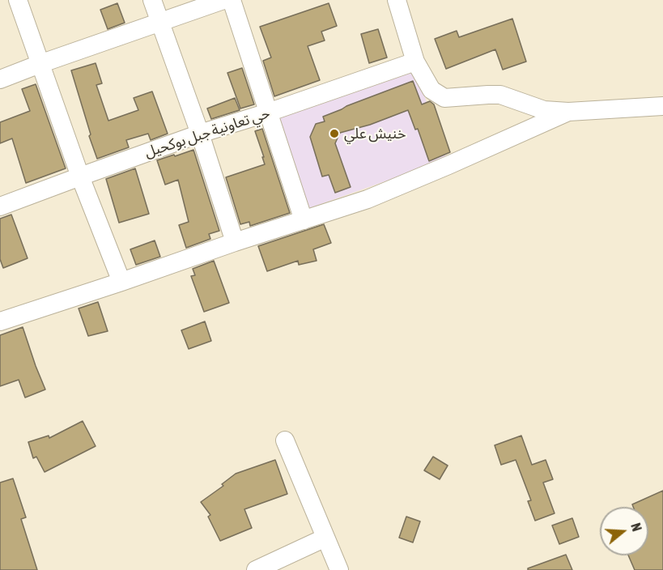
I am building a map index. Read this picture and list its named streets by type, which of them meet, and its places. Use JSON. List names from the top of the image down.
{
  "streets": {
    "street": ["حي تعاونية جبل بوكحيل"]
  },
  "places": ["خنيش علي"],
  "north": "right"
}
